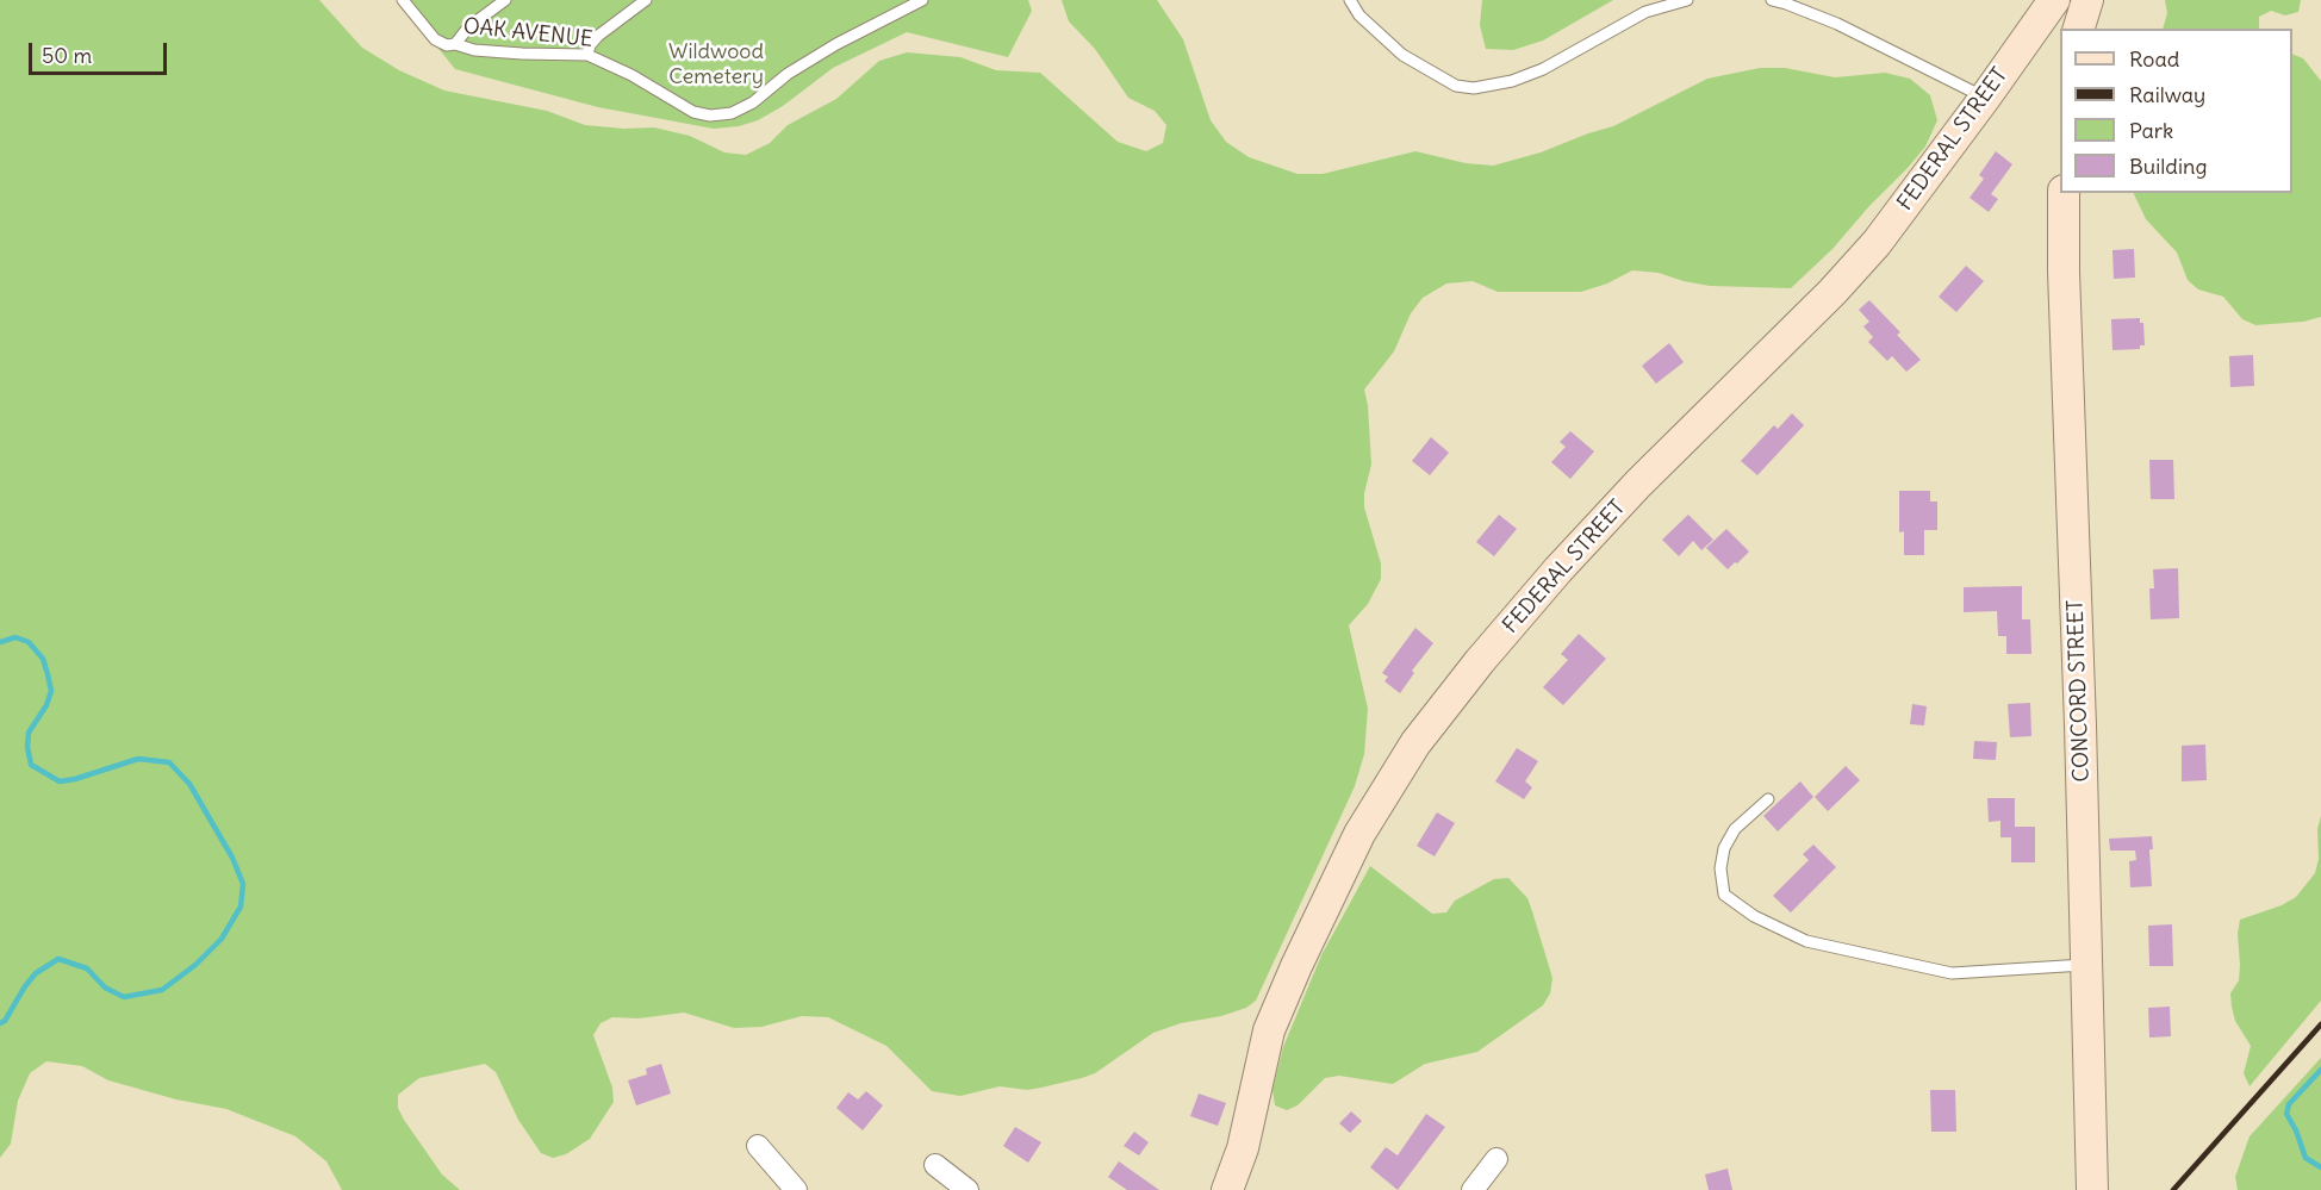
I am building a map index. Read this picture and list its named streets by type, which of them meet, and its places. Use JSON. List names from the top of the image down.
{
  "streets": {
    "street": ["FEDERAL STREET", "CONCORD STREET"],
    "lane": ["OAK AVENUE"]
  },
  "parks": ["Wildwood Cemetery"],
  "legend": [
    "Road",
    "Railway",
    "Park",
    "Building"
  ],
  "scale_bar": "50 m"
}
